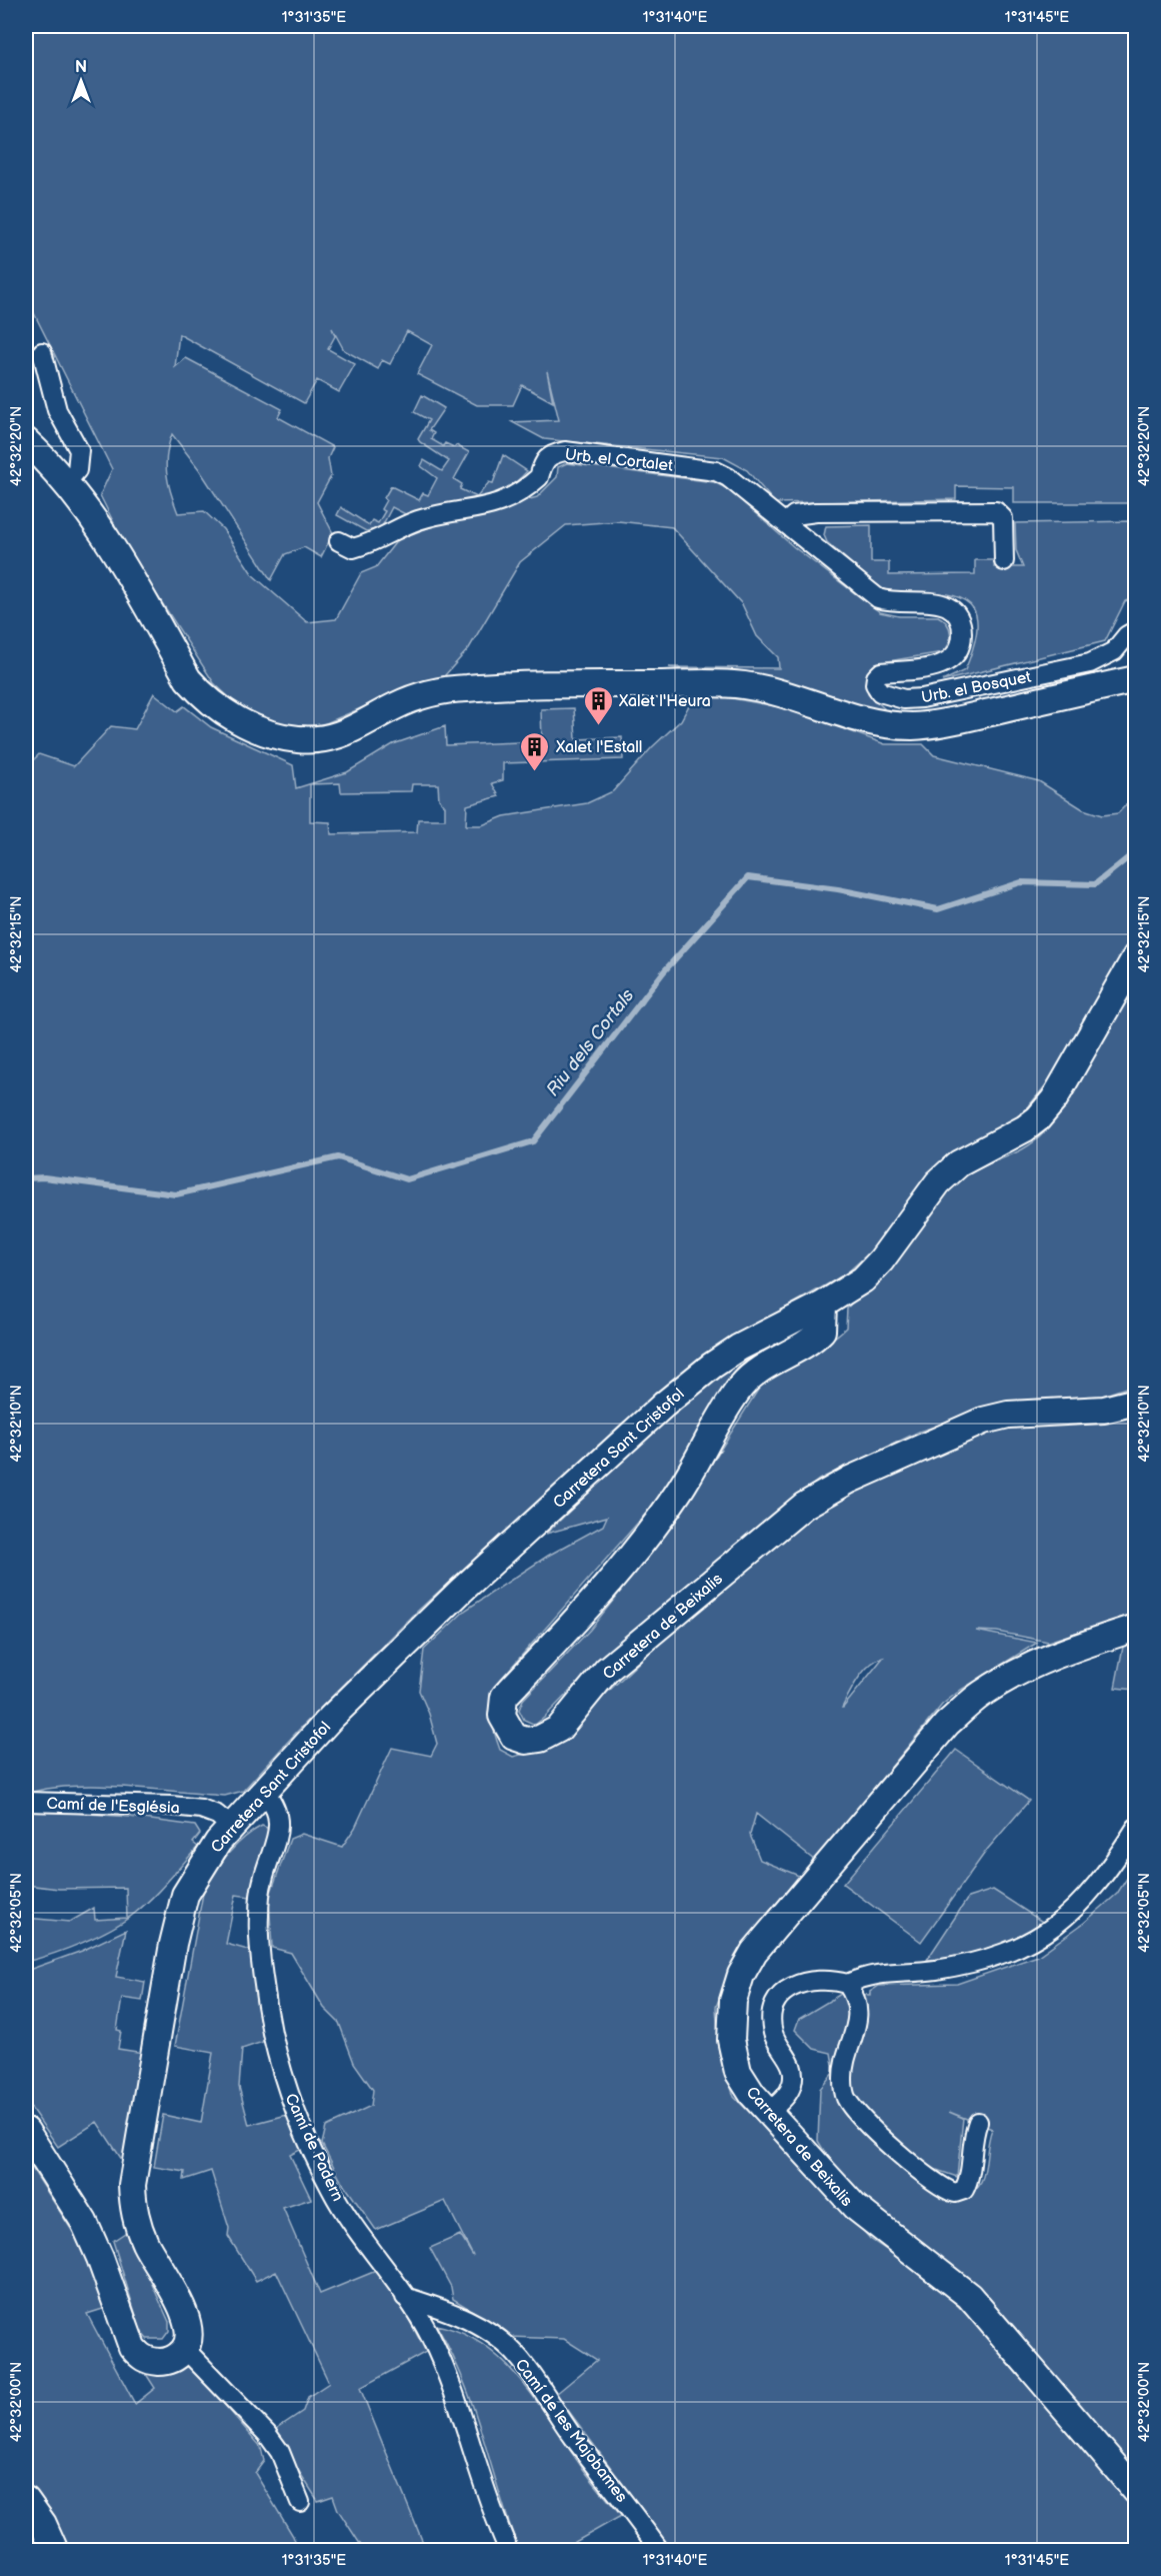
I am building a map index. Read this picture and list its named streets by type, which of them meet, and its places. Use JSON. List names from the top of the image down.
{
  "streets": {
    "main road": ["Carretera Sant Cristofol", "Carretera de Beixalis"],
    "street": [
      "Urb. el Cortalet",
      "Urb. el Bosquet",
      "Camí de l'Església",
      "Camí de Padern",
      "Camí de les Majobames"
    ]
  },
  "crossings": [
    ["Urb. el Cortalet", "Urb. el Bosquet"],
    ["Carretera Sant Cristofol", "Carretera de Beixalis"],
    ["Carretera Sant Cristofol", "Camí de l'Església"],
    ["Carretera Sant Cristofol", "Camí de Padern"],
    ["Camí de Padern", "Camí de les Majobames"]
  ],
  "water": ["Riu dels Cortals"],
  "places": {
    "building": ["Xalet l'Heura", "Xalet l'Estall"]
  },
  "north": "top",
  "coordinates": [
    "1°31'35\"E",
    "1°31'40\"E",
    "1°31'45\"E",
    "42°32'20\"N",
    "42°32'15\"N",
    "42°32'10\"N",
    "42°32'05\"N",
    "42°32'00\"N"
  ]
}
